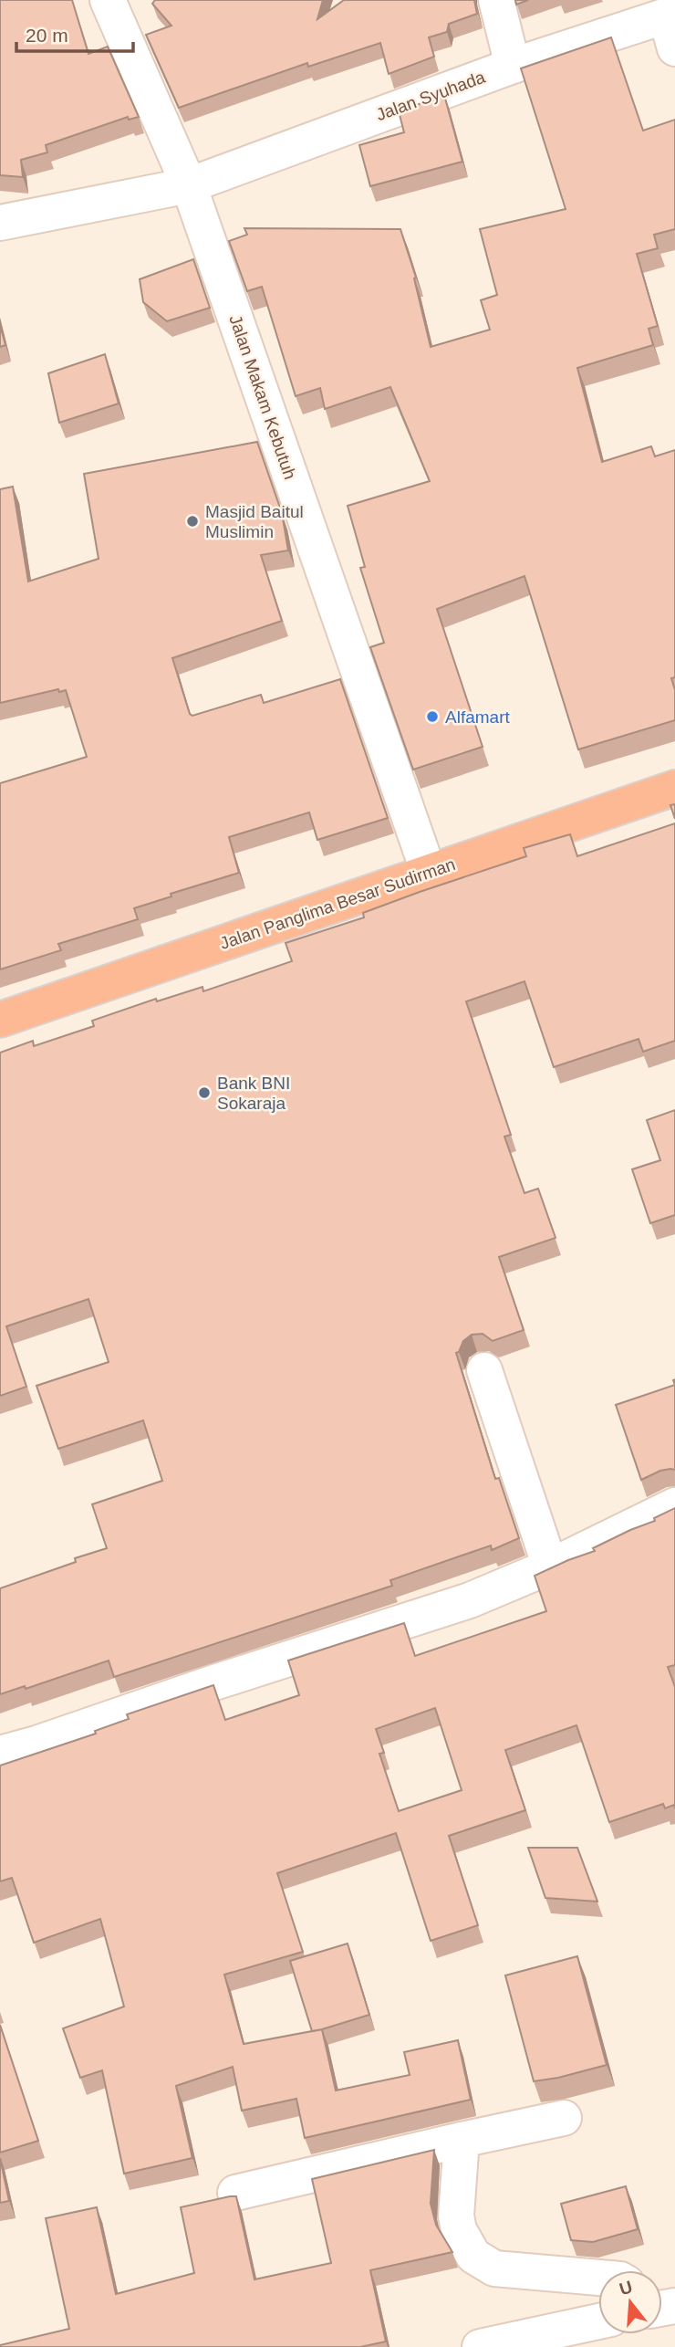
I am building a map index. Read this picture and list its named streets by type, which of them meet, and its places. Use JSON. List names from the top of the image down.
{
  "streets": {
    "highway": ["Jalan Panglima Besar Sudirman"],
    "street": ["Jalan Syuhada", "Jalan Makam Kebutuh"]
  },
  "crossings": [
    ["Jalan Syuhada", "Jalan Makam Kebutuh"],
    ["Jalan Makam Kebutuh", "Jalan Panglima Besar Sudirman"]
  ],
  "places": ["Masjid Baitul Muslimin", "Alfamart", "Bank BNI Sokaraja"],
  "scale_bar": "20 m",
  "north": "top"
}
